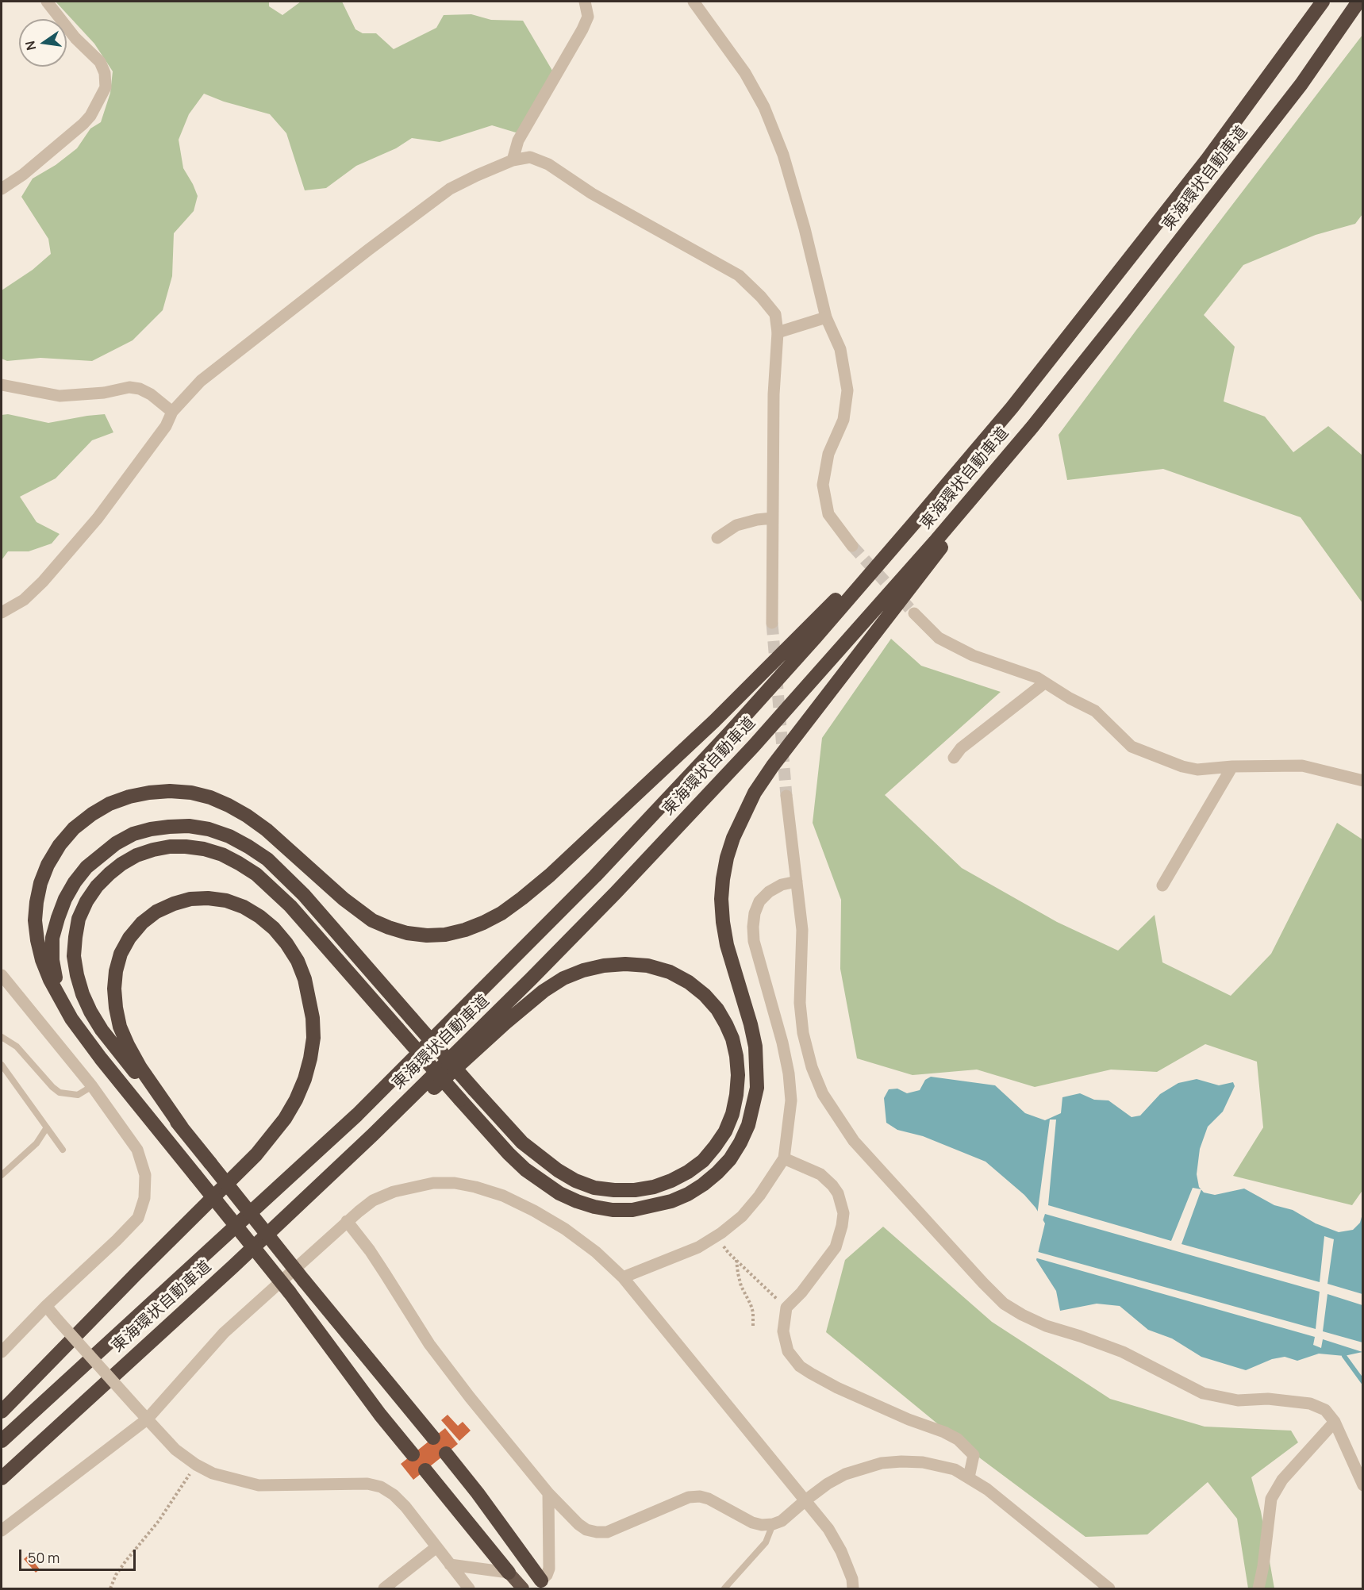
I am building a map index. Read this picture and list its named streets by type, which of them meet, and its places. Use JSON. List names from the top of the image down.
{
  "streets": {
    "highway": ["東海環状自動車道"]
  },
  "scale_bar": "50 m",
  "north": "left"
}
